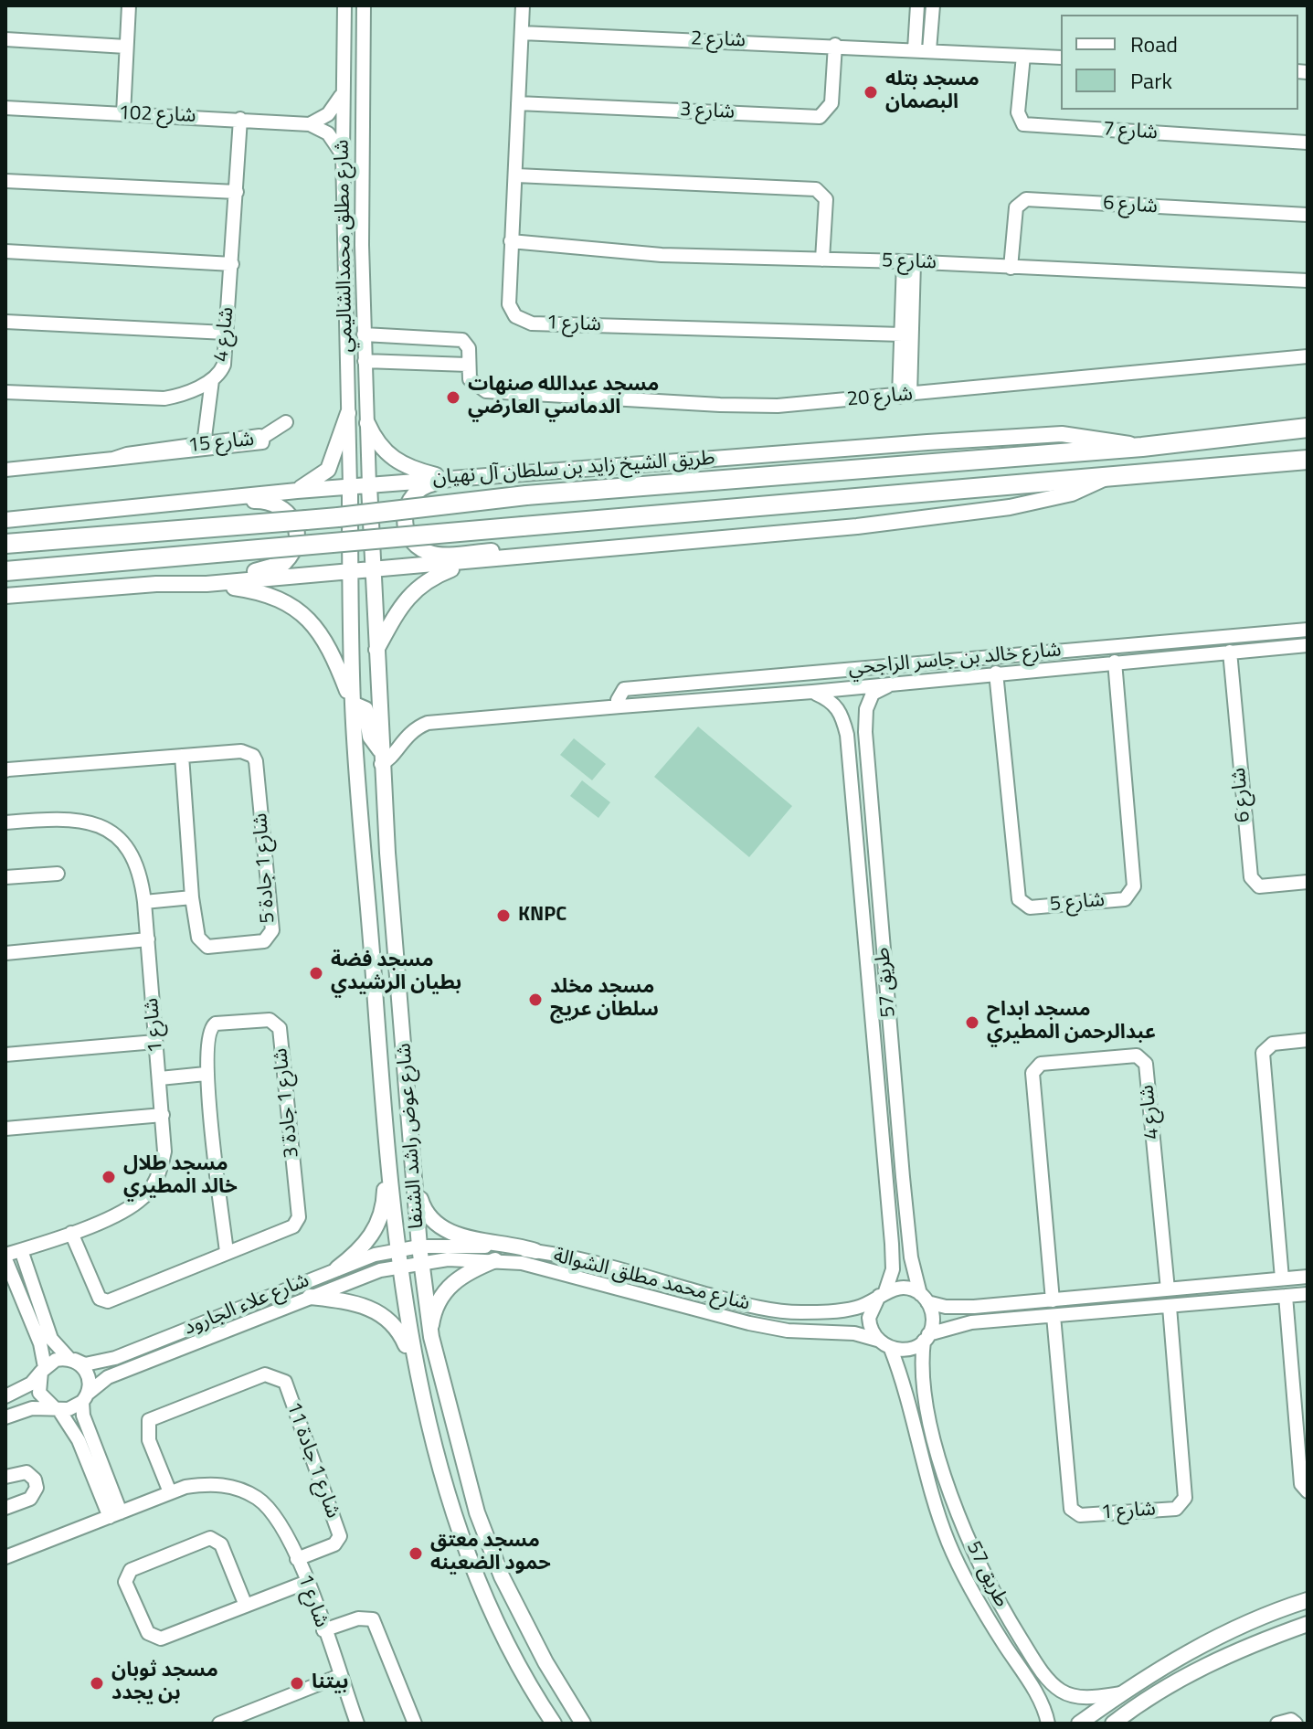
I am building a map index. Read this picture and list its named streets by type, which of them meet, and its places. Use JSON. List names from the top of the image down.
{
  "streets": {
    "highway": ["طريق الشيخ زايد بن سلطان آل نهيان"],
    "main road": ["شارع عوض راشد الشنفا"],
    "street": [
      "شارع 2",
      "شارع 3",
      "شارع 102",
      "شارع 7",
      "شارع 6",
      "شارع مطلق محمدالشاليمي",
      "شارع 5",
      "شارع 1",
      "شارع 4",
      "شارع 20",
      "شارع 15",
      "شارع خالد بن جاسر الراجحي",
      "شارع 1 جادة 5",
      "طريق 57",
      "شارع 1 جادة 3",
      "شارع محمد مطلق الشوالة",
      "شارع علاء الجارود",
      "شارع 1 جادة 11"
    ]
  },
  "crossings": [
    ["شارع 2", "شارع 3"],
    ["شارع 2", "شارع 7"],
    ["شارع 2", "شارع 1"],
    ["شارع 3", "شارع 1"],
    ["شارع 102", "شارع 4"],
    ["شارع 6", "شارع 5"],
    ["شارع 6", "شارع خالد بن جاسر الراجحي"],
    ["شارع مطلق محمدالشاليمي", "شارع 20"],
    ["شارع مطلق محمدالشاليمي", "طريق الشيخ زايد بن سلطان آل نهيان"],
    ["شارع مطلق محمدالشاليمي", "شارع عوض راشد الشنفا"],
    ["شارع 5", "شارع 1"],
    ["شارع 5", "شارع خالد بن جاسر الراجحي"],
    ["شارع 1", "شارع 1 جادة 3"],
    ["شارع 1", "شارع علاء الجارود"],
    ["شارع 1", "شارع 1 جادة 11"],
    ["طريق الشيخ زايد بن سلطان آل نهيان", "شارع عوض راشد الشنفا"],
    ["شارع خالد بن جاسر الراجحي", "طريق 57"],
    ["شارع خالد بن جاسر الراجحي", "شارع عوض راشد الشنفا"],
    ["طريق 57", "شارع محمد مطلق الشوالة"],
    ["شارع عوض راشد الشنفا", "شارع محمد مطلق الشوالة"],
    ["شارع عوض راشد الشنفا", "شارع علاء الجارود"],
    ["شارع محمد مطلق الشوالة", "شارع علاء الجارود"]
  ],
  "places": [
    "مسجد بتله البصمان",
    "مسجد عبدالله صنهات الدماسي العارضي",
    "KNPC",
    "مسجد فضة بطيان الرشيدي",
    "مسجد مخلد سلطان عريج",
    "مسجد ابداح عبدالرحمن المطيري",
    "مسجد طلال خالد المطيري",
    "مسجد معتق حمود الضعينه",
    "مسجد ثوبان بن يجدد",
    "بيتنا"
  ],
  "legend": ["Road", "Park"]
}
